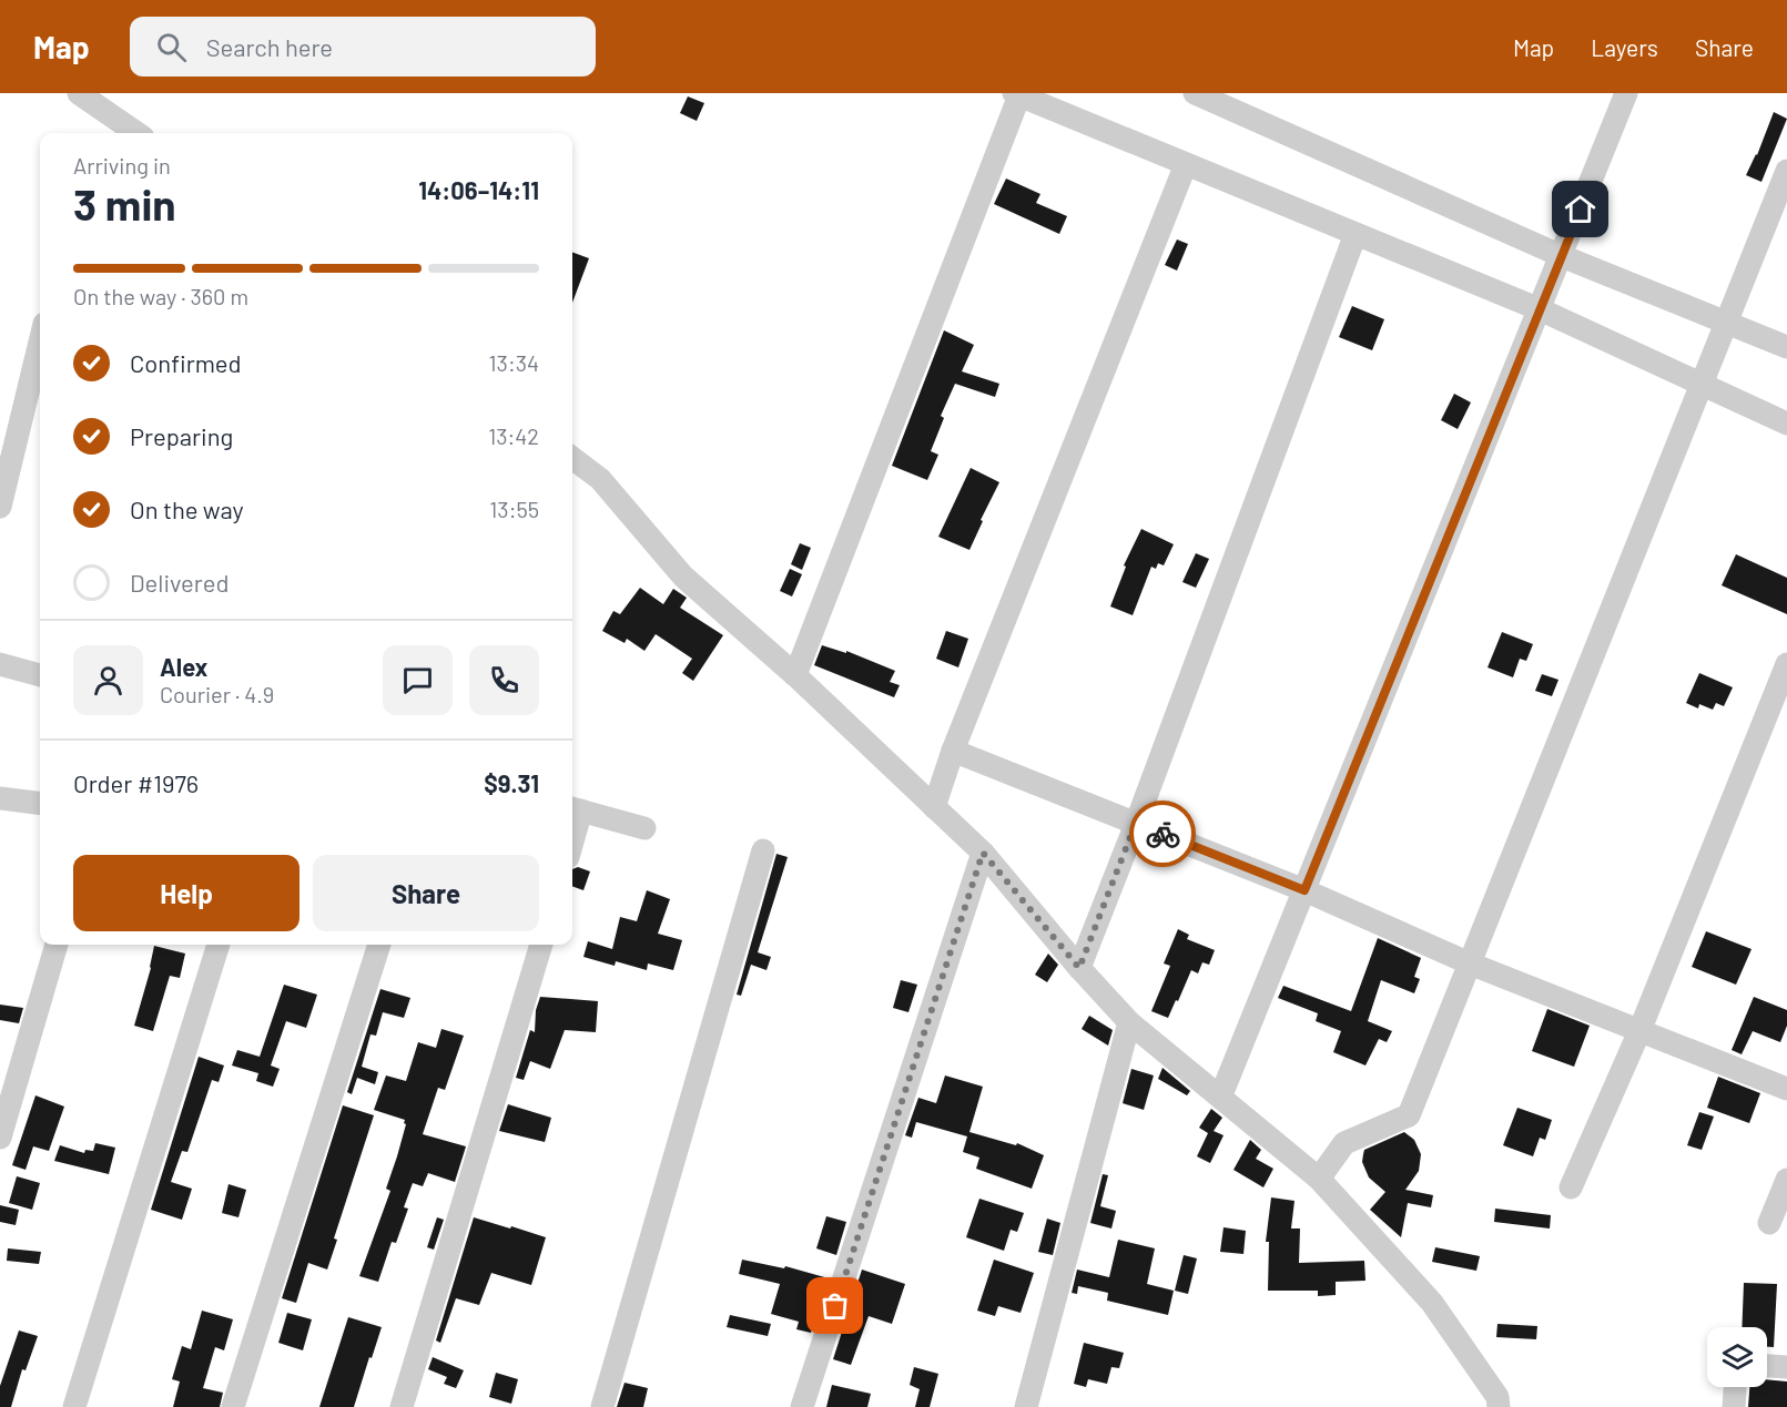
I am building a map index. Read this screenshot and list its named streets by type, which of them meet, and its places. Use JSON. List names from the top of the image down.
{
  "page": {
    "header": "Map",
    "search": "Search here",
    "nav": ["Map", "Layers", "Share"],
    "heading": ["3 min", "Arriving in", "14:06–14:11"],
    "panel": [
      "Alex",
      "Courier · 4.9",
      "Order #1976",
      "$9.31"
    ],
    "bar": "On the way · 360 m",
    "list": [
      ["Confirmed", "13:34"],
      ["Preparing", "13:42"],
      ["On the way", "13:55"],
      "Delivered"
    ],
    "buttons": ["Help", "Share"]
  }
}
